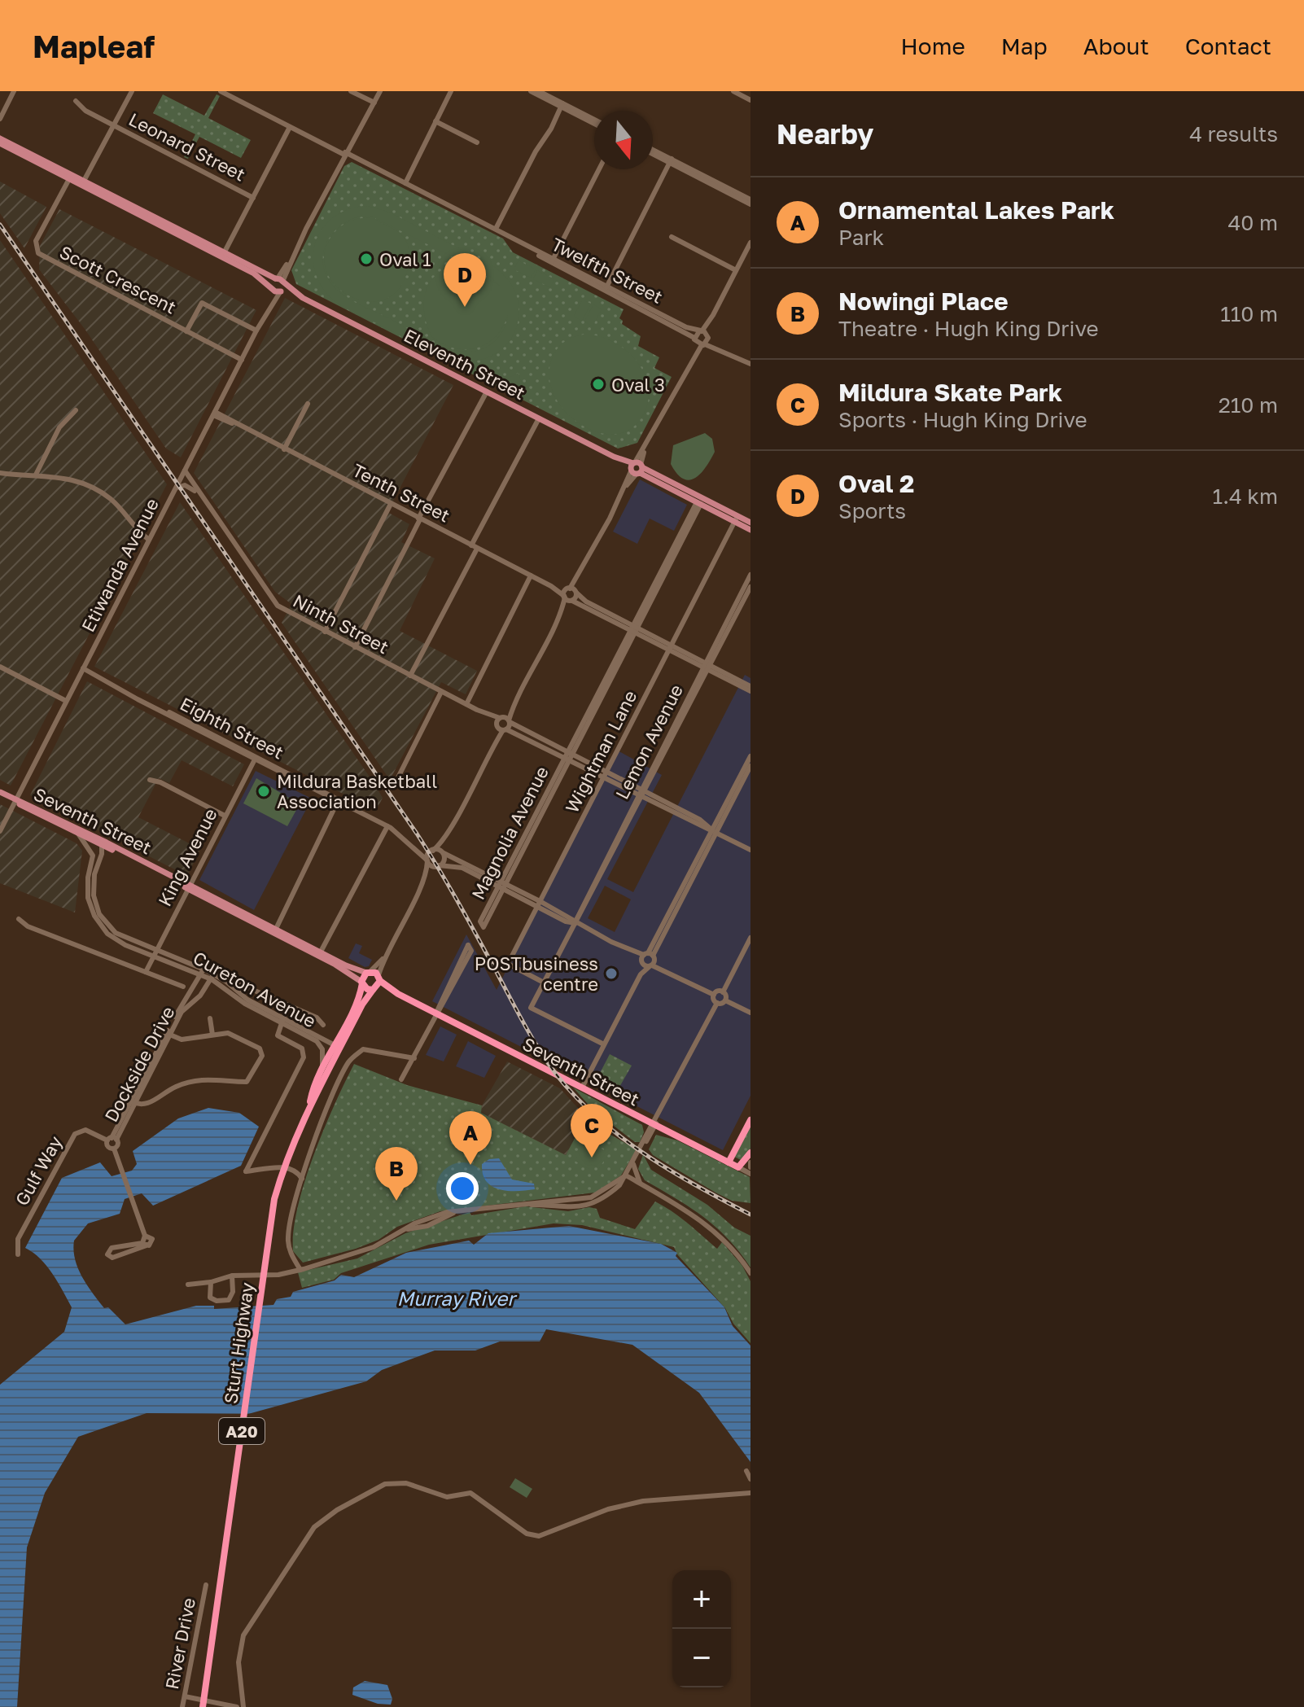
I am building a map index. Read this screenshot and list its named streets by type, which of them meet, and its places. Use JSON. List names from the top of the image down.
{
  "streets": {
    "highway": ["Seventh Street", "Sturt Highway", "A20"],
    "main road": ["Eleventh Street"],
    "street": [
      "Leonard Street",
      "Twelfth Street",
      "Scott Crescent",
      "Tenth Street",
      "Etiwanda Avenue",
      "Ninth Street",
      "Eighth Street",
      "Lemon Avenue",
      "Wightman Lane",
      "Magnolia Avenue",
      "King Avenue",
      "Cureton Avenue",
      "Dockside Drive",
      "Gulf Way",
      "River Drive"
    ]
  },
  "crossings": [
    ["Scott Crescent", "Eleventh Street"],
    ["Scott Crescent", "Etiwanda Avenue"],
    ["Eleventh Street", "Etiwanda Avenue"],
    ["Eleventh Street", "Wightman Lane"],
    ["Eleventh Street", "Magnolia Avenue"],
    ["Tenth Street", "Etiwanda Avenue"],
    ["Tenth Street", "Lemon Avenue"],
    ["Tenth Street", "Wightman Lane"],
    ["Tenth Street", "Magnolia Avenue"],
    ["Etiwanda Avenue", "Ninth Street"],
    ["Etiwanda Avenue", "Eighth Street"],
    ["Etiwanda Avenue", "Seventh Street"],
    ["Ninth Street", "Lemon Avenue"],
    ["Ninth Street", "Wightman Lane"],
    ["Ninth Street", "Magnolia Avenue"],
    ["Eighth Street", "King Avenue"],
    ["Lemon Avenue", "Wightman Lane"],
    ["Seventh Street", "King Avenue"],
    ["Seventh Street", "Cureton Avenue"],
    ["Seventh Street", "Sturt Highway"],
    ["Seventh Street", "A20"],
    ["King Avenue", "Cureton Avenue"],
    ["Cureton Avenue", "Dockside Drive"],
    ["Cureton Avenue", "Sturt Highway"],
    ["Dockside Drive", "Gulf Way"],
    ["Sturt Highway", "A20"]
  ],
  "water": ["Murray River"],
  "places": [
    "Oval 1",
    "Oval 3",
    "Mildura Basketball Association",
    "POSTbusiness centre"
  ],
  "north": "bottom",
  "page": {
    "header": "Mapleaf",
    "nav": [
      "Home",
      "Map",
      "About",
      "Contact"
    ],
    "heading": ["Nearby", "4 results"],
    "list": [
      {
        "mark": "A",
        "name": "Ornamental Lakes Park",
        "note": "Park",
        "value": "40 m"
      },
      {
        "mark": "B",
        "name": "Nowingi Place",
        "note": "Theatre · Hugh King Drive",
        "value": "110 m"
      },
      {
        "mark": "C",
        "name": "Mildura Skate Park",
        "note": "Sports · Hugh King Drive",
        "value": "210 m"
      },
      {
        "mark": "D",
        "name": "Oval 2",
        "note": "Sports",
        "value": "1.4 km"
      }
    ],
    "pins": [
      "D",
      "C",
      "A",
      "B"
    ],
    "map_buttons": ["+", "−"]
  }
}
